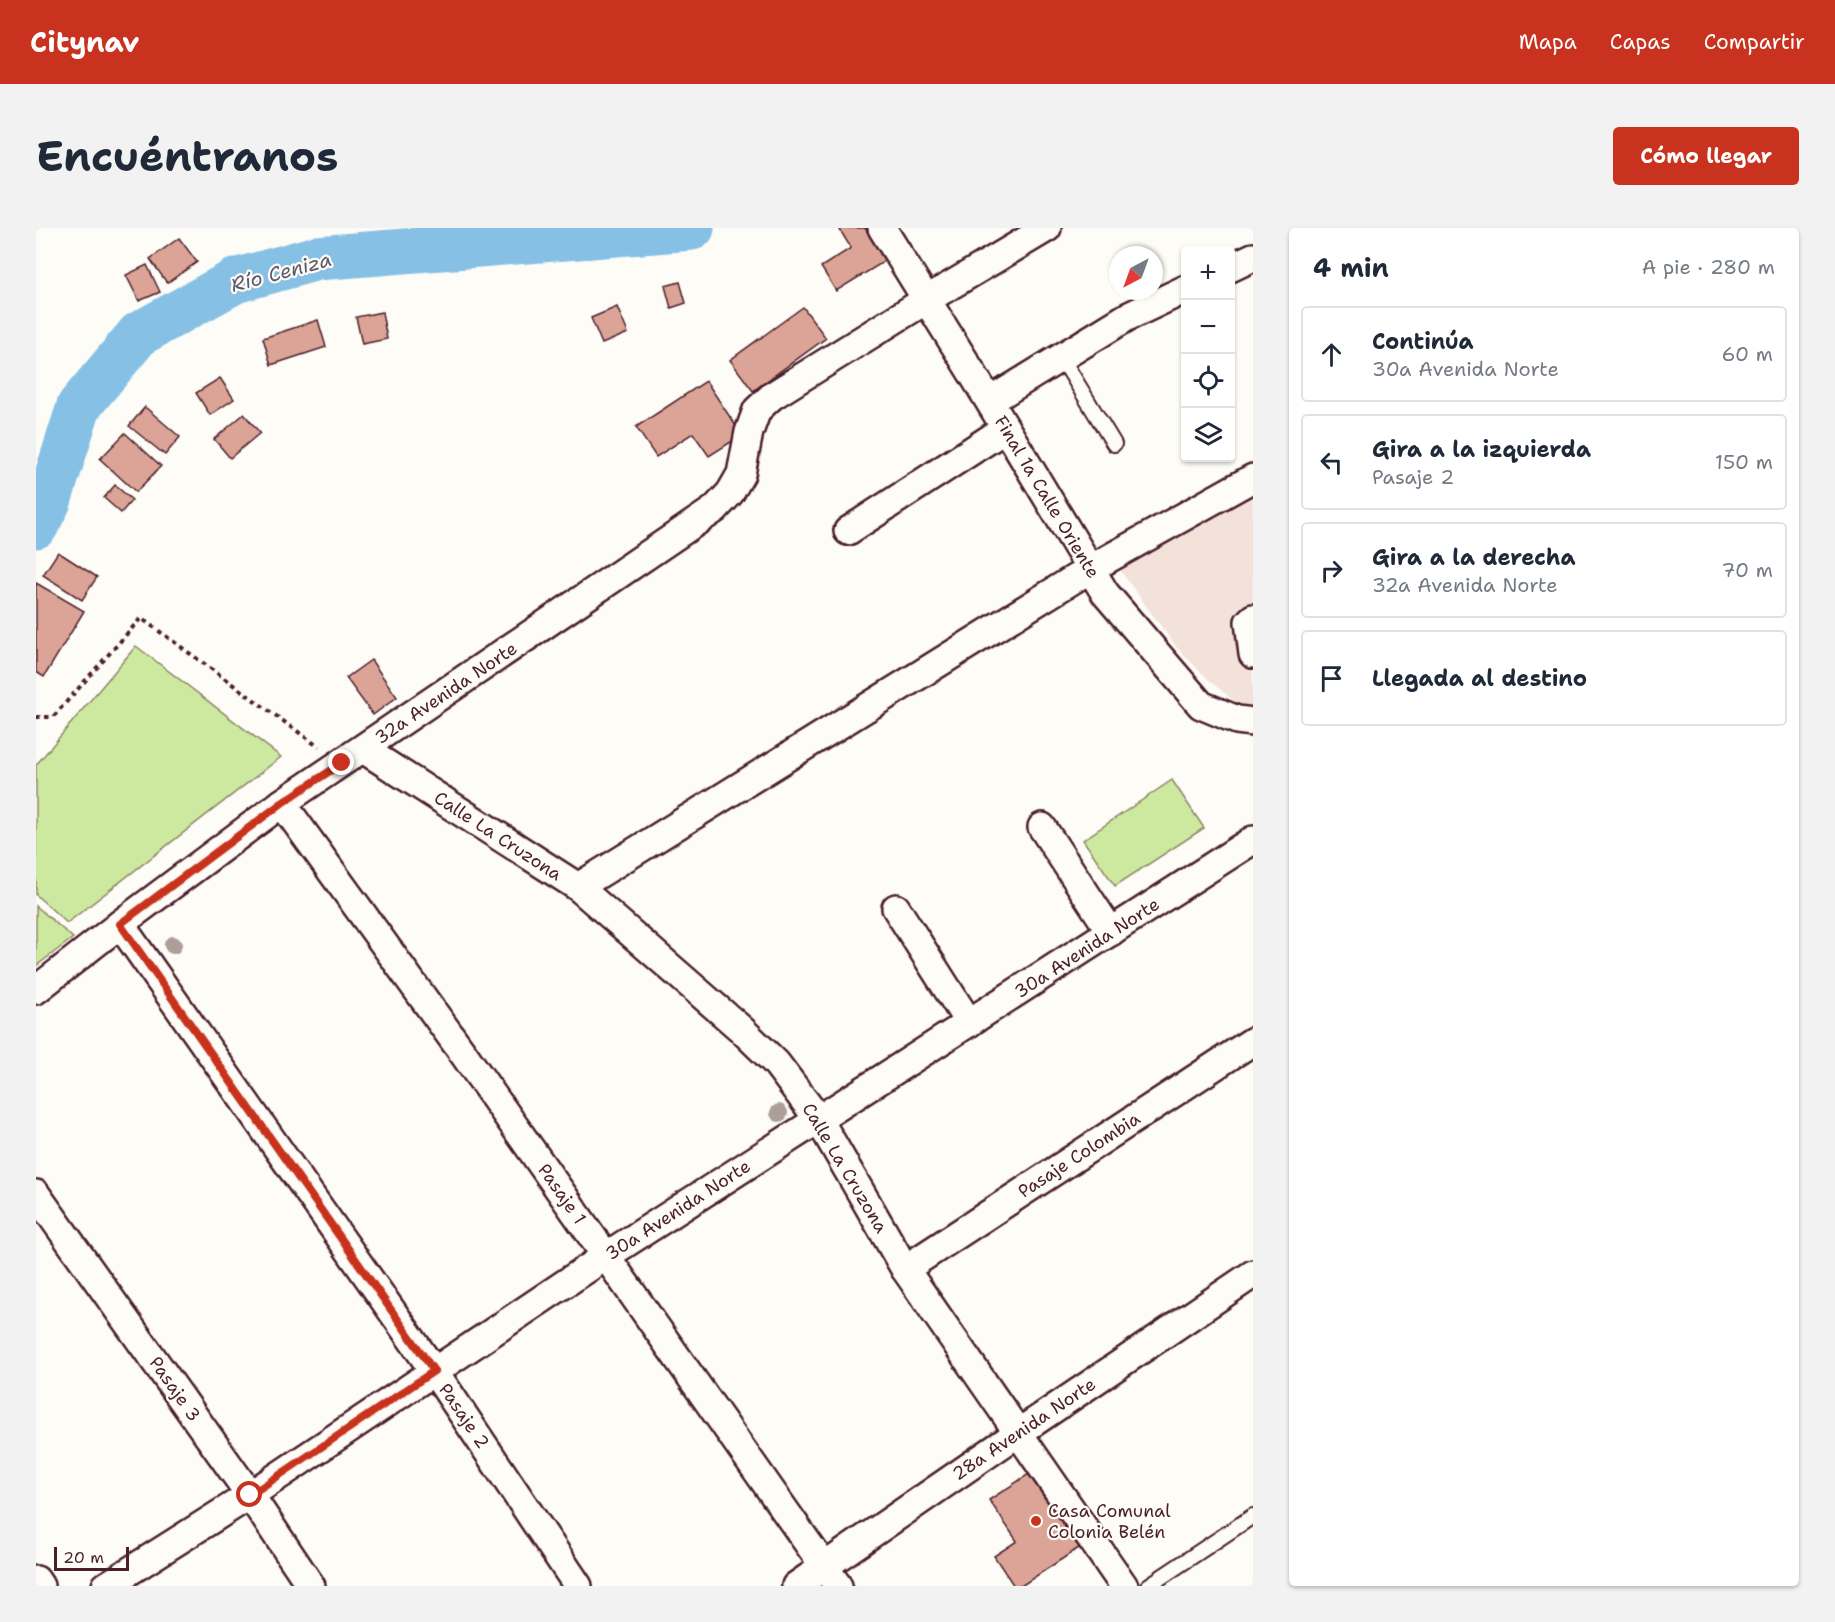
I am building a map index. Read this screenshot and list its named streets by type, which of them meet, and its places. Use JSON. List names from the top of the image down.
{
  "streets": {
    "street": [
      "Final 1a Calle Oriente",
      "32a Avenida Norte",
      "Calle La Cruzona",
      "30a Avenida Norte",
      "Pasaje Colombia",
      "Pasaje 1",
      "Pasaje 3",
      "Pasaje 2",
      "28a Avenida Norte"
    ]
  },
  "crossings": [
    ["Final 1a Calle Oriente", "32a Avenida Norte"],
    ["32a Avenida Norte", "Calle La Cruzona"],
    ["32a Avenida Norte", "Pasaje 1"],
    ["32a Avenida Norte", "Pasaje 2"],
    ["Calle La Cruzona", "30a Avenida Norte"],
    ["Calle La Cruzona", "Pasaje Colombia"],
    ["Calle La Cruzona", "28a Avenida Norte"],
    ["30a Avenida Norte", "Pasaje 1"],
    ["30a Avenida Norte", "Pasaje 3"],
    ["30a Avenida Norte", "Pasaje 2"],
    ["Pasaje 1", "28a Avenida Norte"]
  ],
  "water": ["Río Ceniza"],
  "places": ["Casa Comunal Colonia Belén"],
  "scale_bar": "20 m",
  "north": "bottom left",
  "page": {
    "header": "Citynav",
    "nav": ["Mapa", "Capas", "Compartir"],
    "buttons": "Cómo llegar",
    "title": "Encuéntranos",
    "heading": ["4 min", "A pie · 280 m"],
    "map_buttons": ["+", "−"],
    "list": [
      ["Continúa", "30a Avenida Norte", "60 m"],
      ["Gira a la izquierda", "Pasaje 2", "150 m"],
      ["Gira a la derecha", "32a Avenida Norte", "70 m"],
      "Llegada al destino"
    ],
    "scale": "20 m"
  }
}
